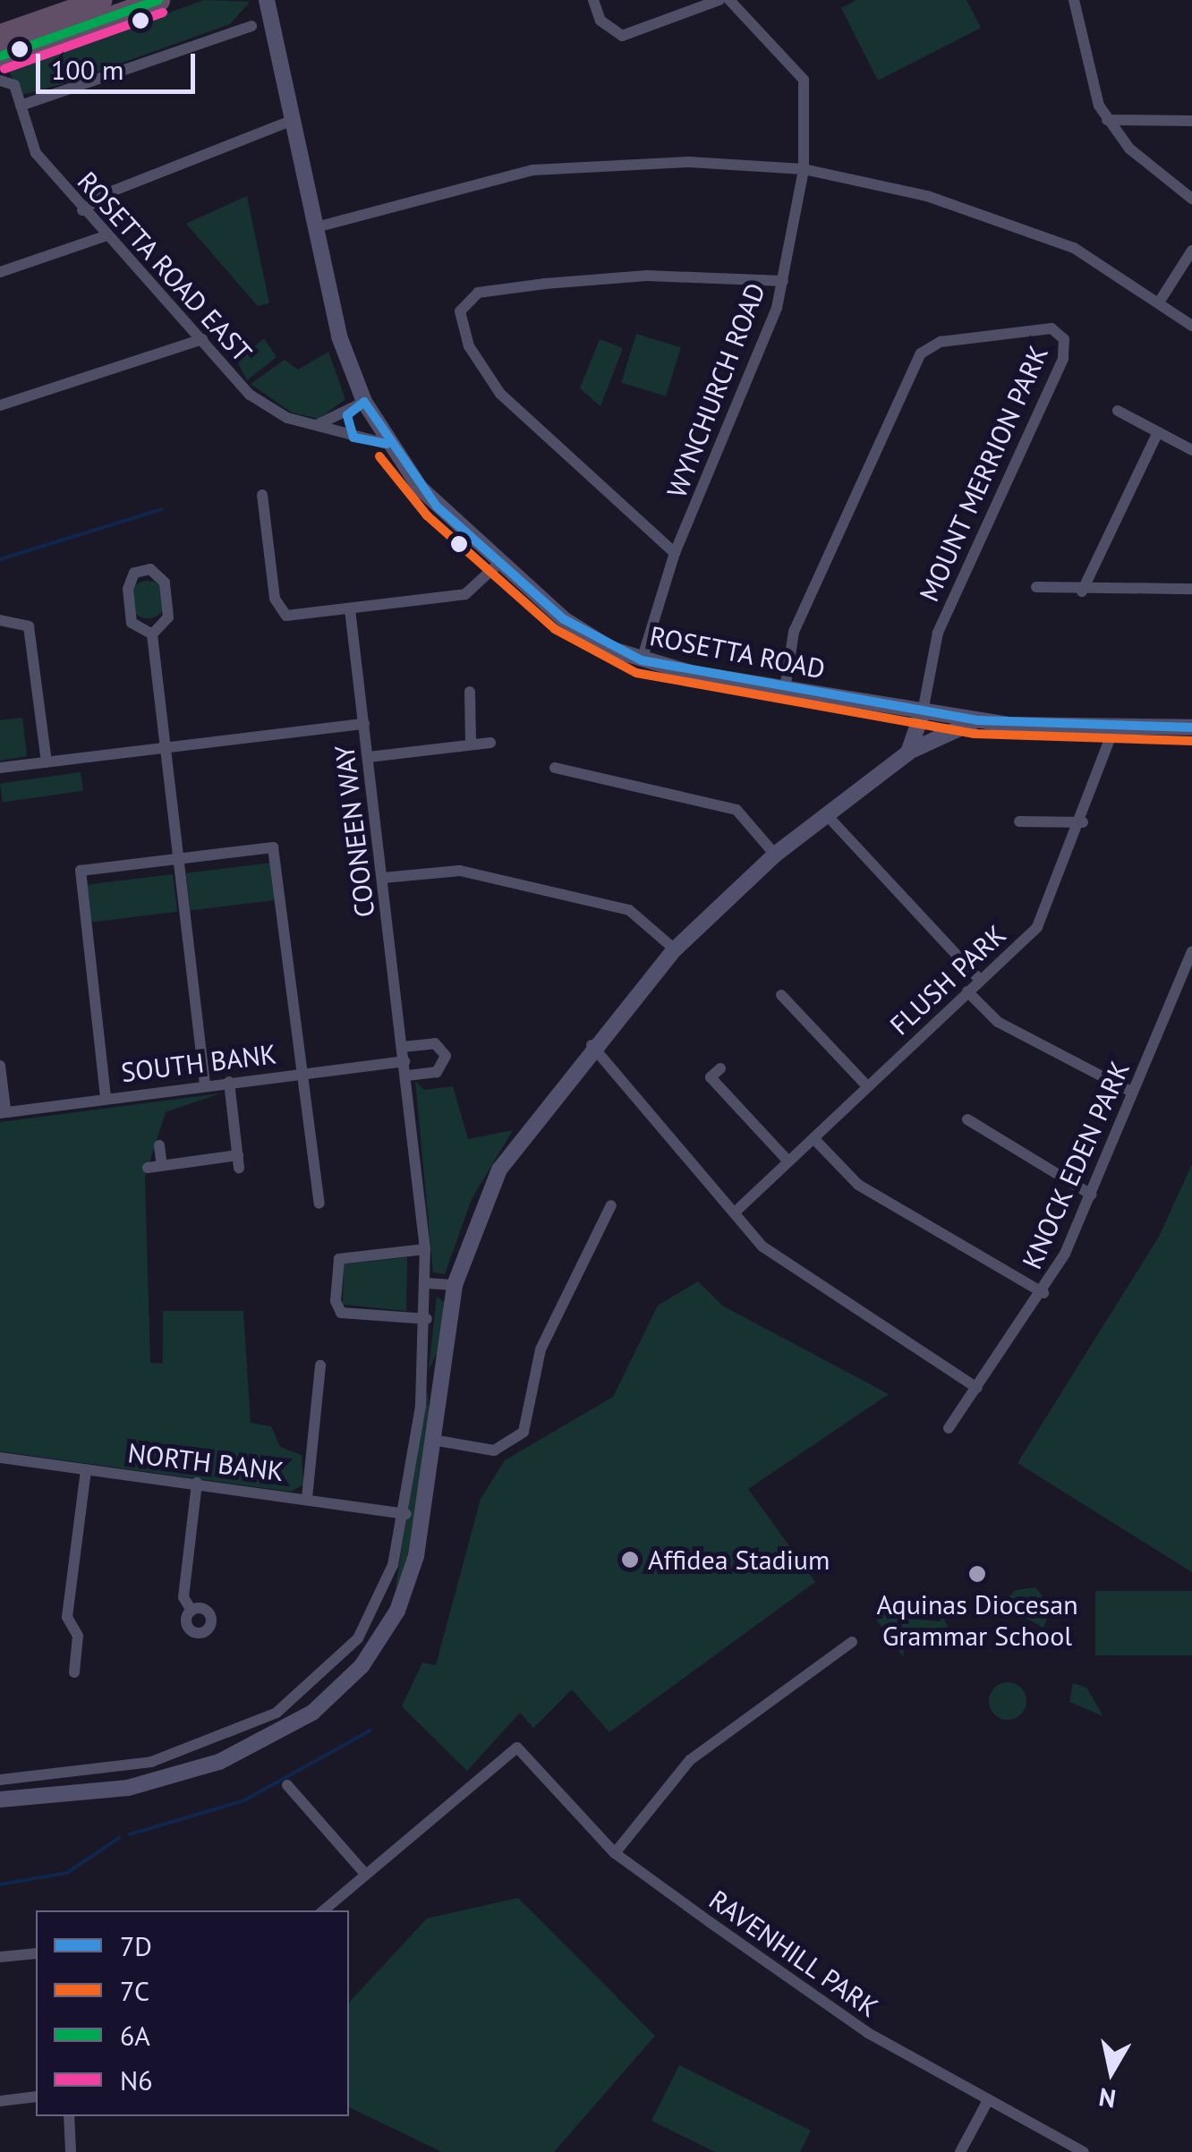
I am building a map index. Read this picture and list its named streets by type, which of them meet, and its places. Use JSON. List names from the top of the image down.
{
  "streets": {
    "street": [
      "ROSETTA ROAD EAST",
      "WYNCHURCH ROAD",
      "MOUNT MERRION PARK",
      "ROSETTA ROAD",
      "COONEEN WAY",
      "FLUSH PARK",
      "SOUTH BANK",
      "KNOCK EDEN PARK",
      "NORTH BANK",
      "RAVENHILL PARK"
    ]
  },
  "crossings": [
    ["ROSETTA ROAD EAST", "ROSETTA ROAD"],
    ["WYNCHURCH ROAD", "ROSETTA ROAD"],
    ["MOUNT MERRION PARK", "ROSETTA ROAD"],
    ["ROSETTA ROAD", "FLUSH PARK"],
    ["COONEEN WAY", "SOUTH BANK"],
    ["COONEEN WAY", "NORTH BANK"]
  ],
  "places": ["Affidea Stadium", "Aquinas Diocesan Grammar School"],
  "lines": [
    "transit line 6A",
    "transit line N6",
    "transit line 7D",
    "transit line 7C"
  ],
  "legend": [
    "7D",
    "7C",
    "6A",
    "N6"
  ],
  "scale_bar": "100 m",
  "north": "bottom"
}
